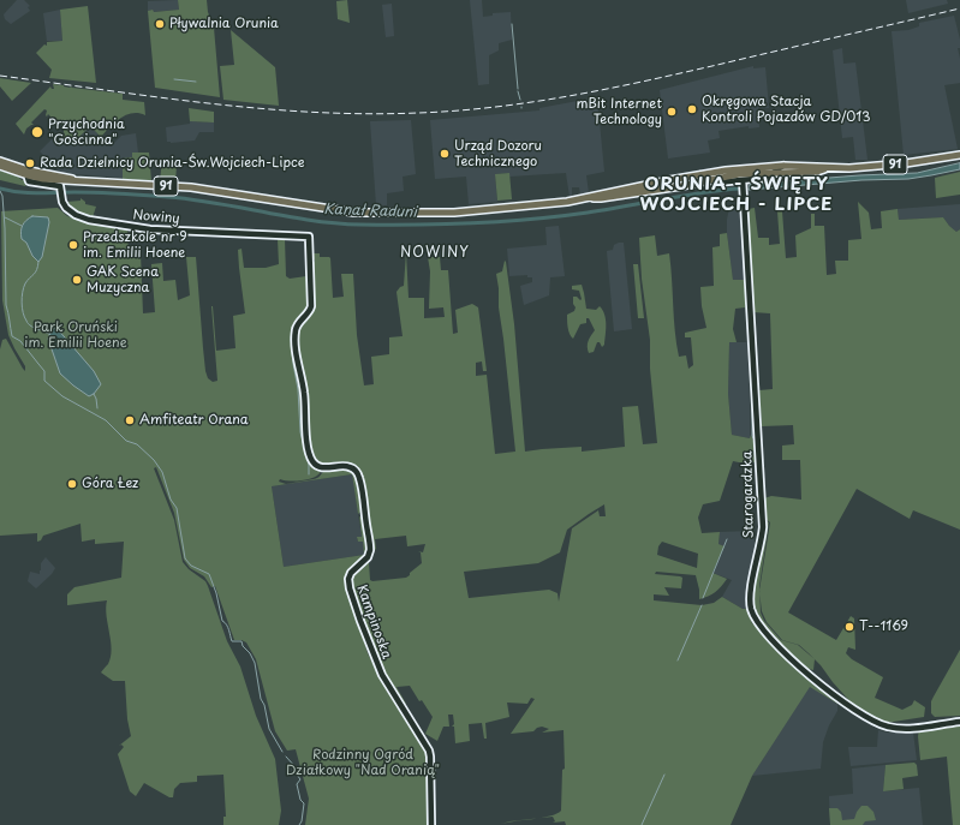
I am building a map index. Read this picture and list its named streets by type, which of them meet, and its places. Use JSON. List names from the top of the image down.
{
  "streets": {
    "main road": ["91"],
    "street": ["Nowiny", "Starogardzka", "Kampinoska"]
  },
  "crossings": [
    ["91", "Nowiny"],
    ["Nowiny", "Kampinoska"]
  ],
  "districts": ["ORUNIA - ŚWIĘTY WOJCIECH - LIPCE", "NOWINY"],
  "water": ["Kanał Raduni"],
  "parks": ["Park Oruński im. Emilii Hoene", "Rodzinny Ogród Działkowy \"Nad Oranią\""],
  "places": [
    "Pływalnia Orunia",
    "Okręgowa Stacja Kontroli Pojazdów GD/013",
    "mBit Internet Technology",
    "Przychodnia \"Gościnna\"",
    "Urząd Dozoru Technicznego",
    "Rada Dzielnicy Orunia-Św.Wojciech-Lipce",
    "Przedszkole nr 9 im. Emilii Hoene",
    "GAK Scena Muzyczna",
    "Amfiteatr Orana",
    "Góra Łez",
    "T--1169"
  ]
}
